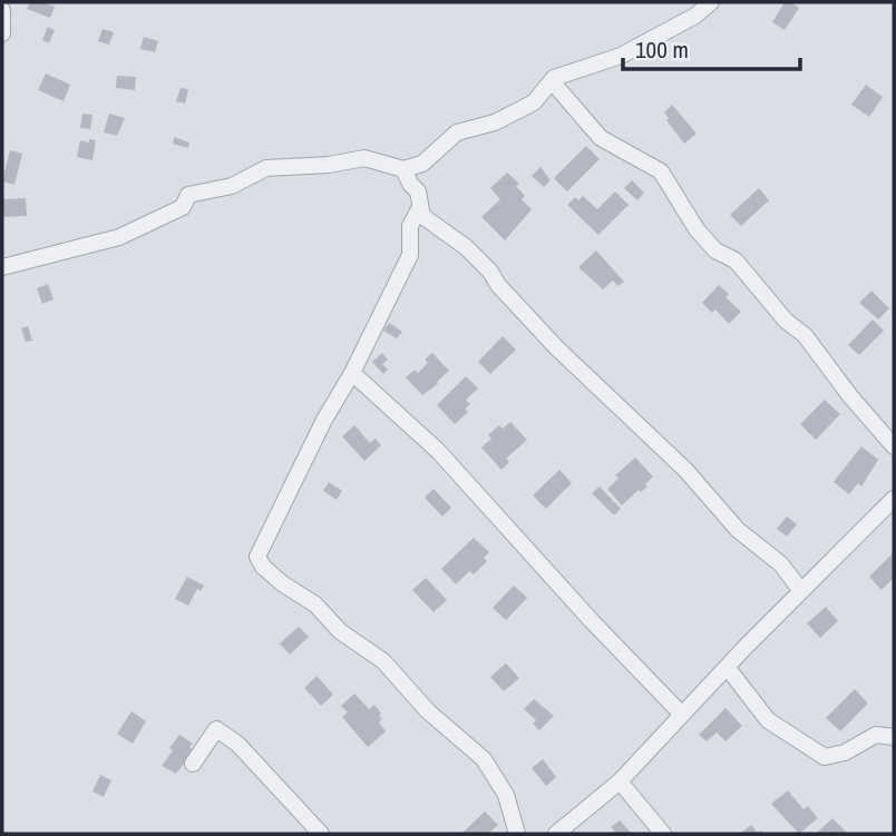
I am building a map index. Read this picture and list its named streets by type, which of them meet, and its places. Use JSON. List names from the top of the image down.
{
  "scale_bar": "100 m"
}
